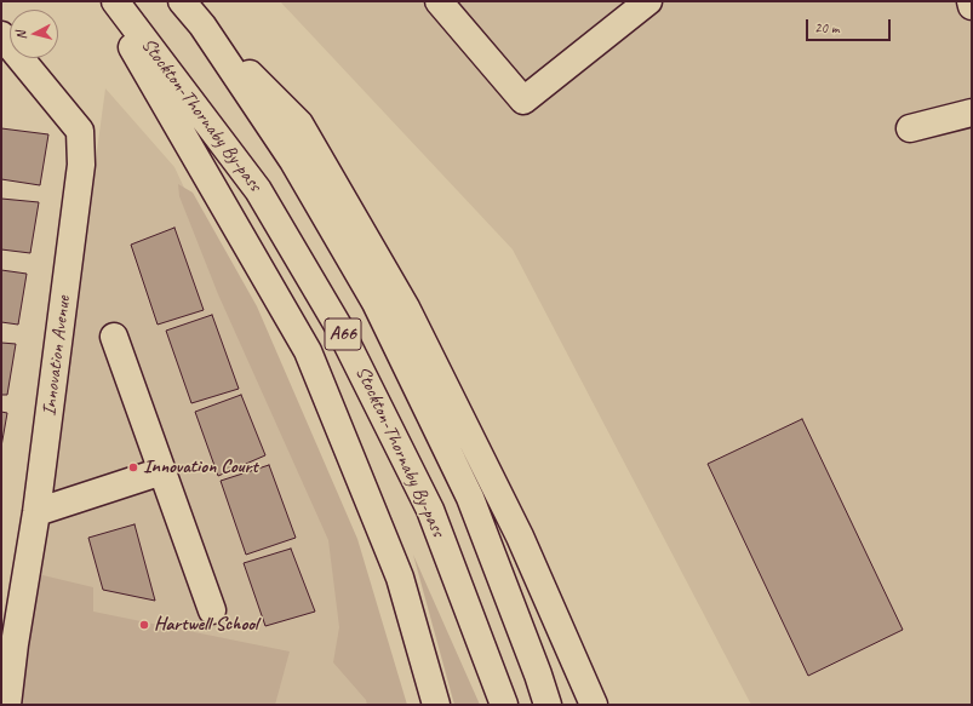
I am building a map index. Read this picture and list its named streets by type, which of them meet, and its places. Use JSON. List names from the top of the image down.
{
  "streets": {
    "main road": ["Stockton-Thornaby By-pass", "A66", "Innovation Avenue"]
  },
  "places": ["Innovation Court", "Hartwell School"],
  "scale_bar": "20 m",
  "north": "left"
}
